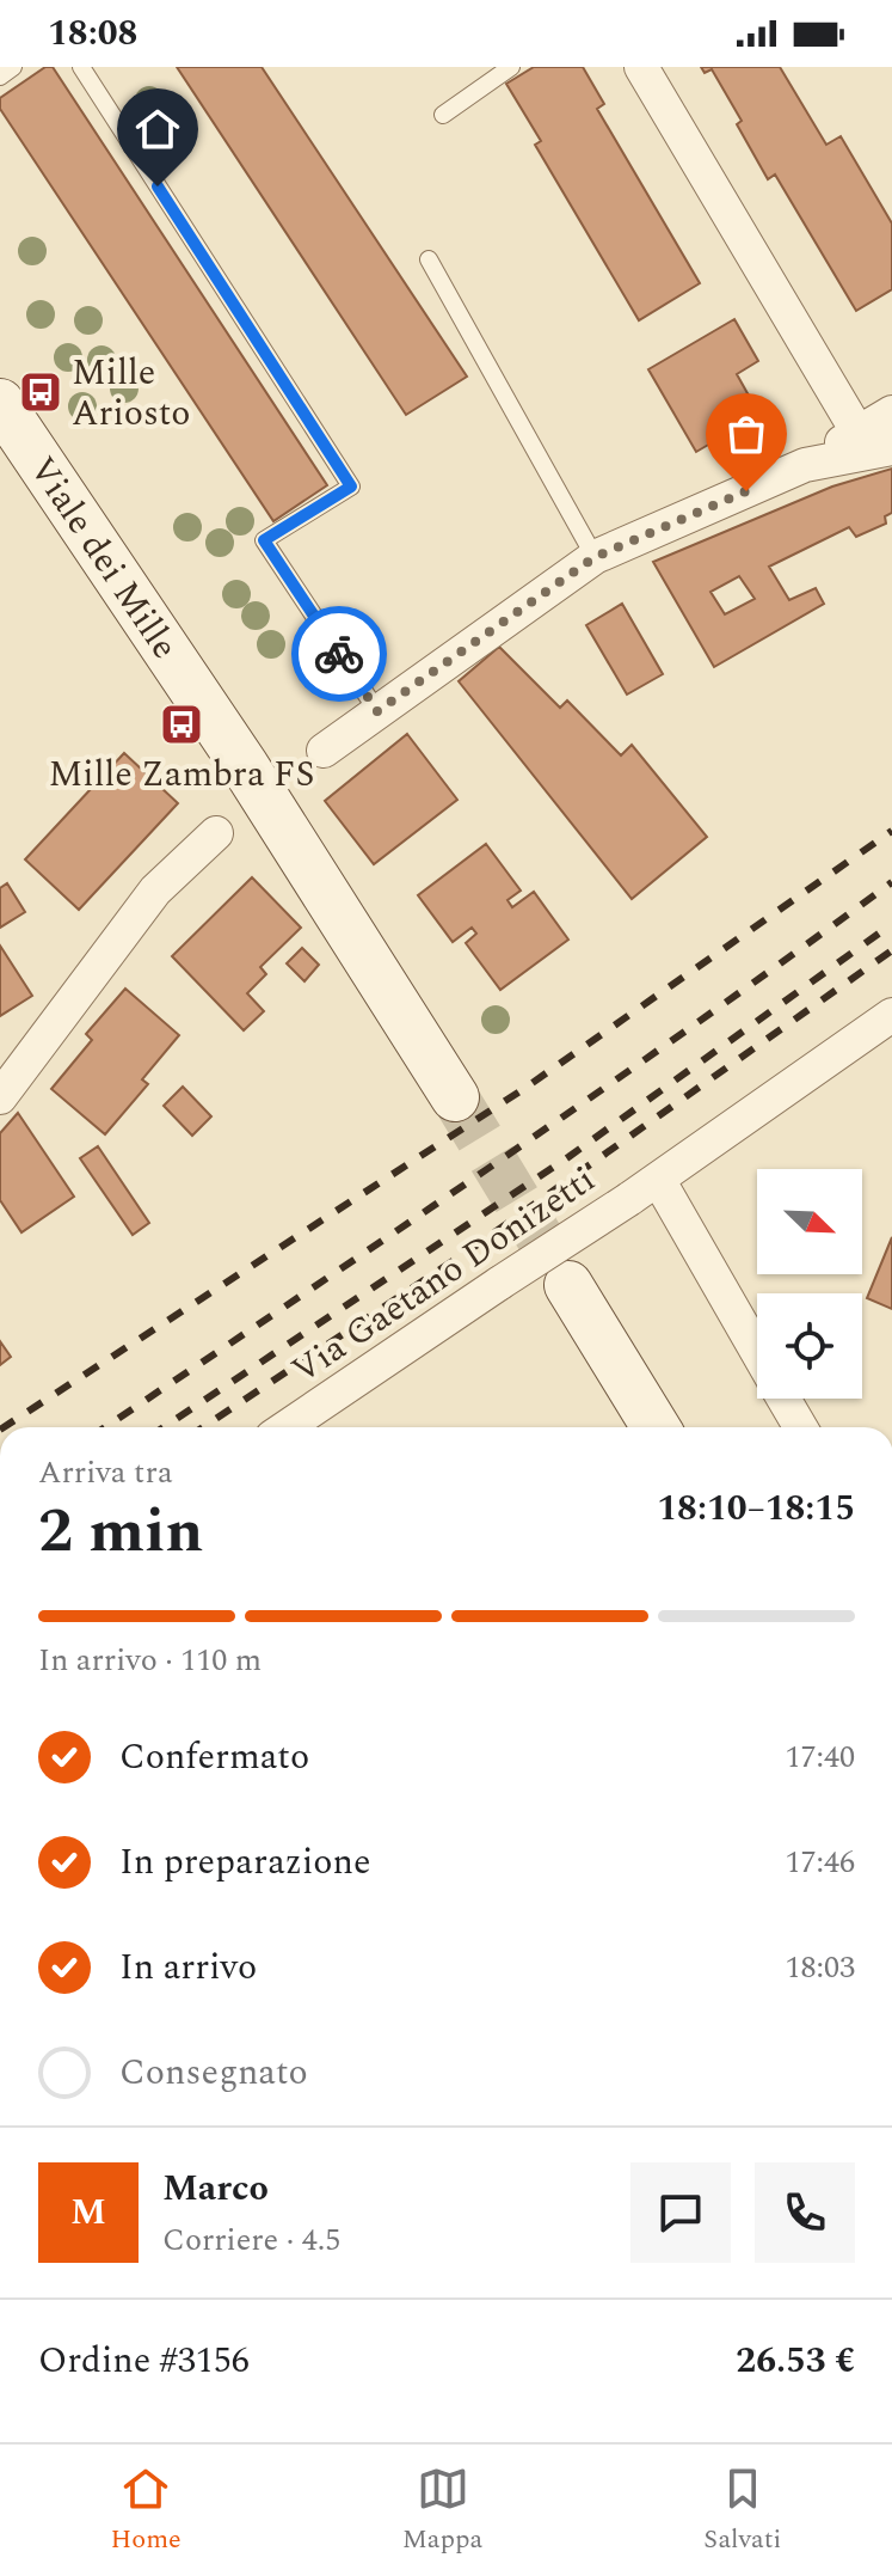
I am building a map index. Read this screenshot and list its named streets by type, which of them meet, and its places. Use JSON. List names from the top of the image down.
{
  "streets": {
    "street": ["Viale dei Mille", "Via Gaetano Donizetti"]
  },
  "places": {
    "bus stop": ["Mille Ariosto", "Mille Zambra FS"]
  },
  "north": "bottom right",
  "page": {
    "status": "18:08",
    "heading": ["2 min", "Arriva tra", "18:10–18:15"],
    "panel": [
      "Marco",
      "Corriere · 4.5",
      "Ordine #3156",
      "26.53 €"
    ],
    "bar": "In arrivo · 110 m",
    "list": [
      ["Confermato", "17:40"],
      ["In preparazione", "17:46"],
      ["In arrivo", "18:03"],
      "Consegnato"
    ],
    "round": "M",
    "tabs": ["Home", "Mappa", "Salvati"]
  }
}
